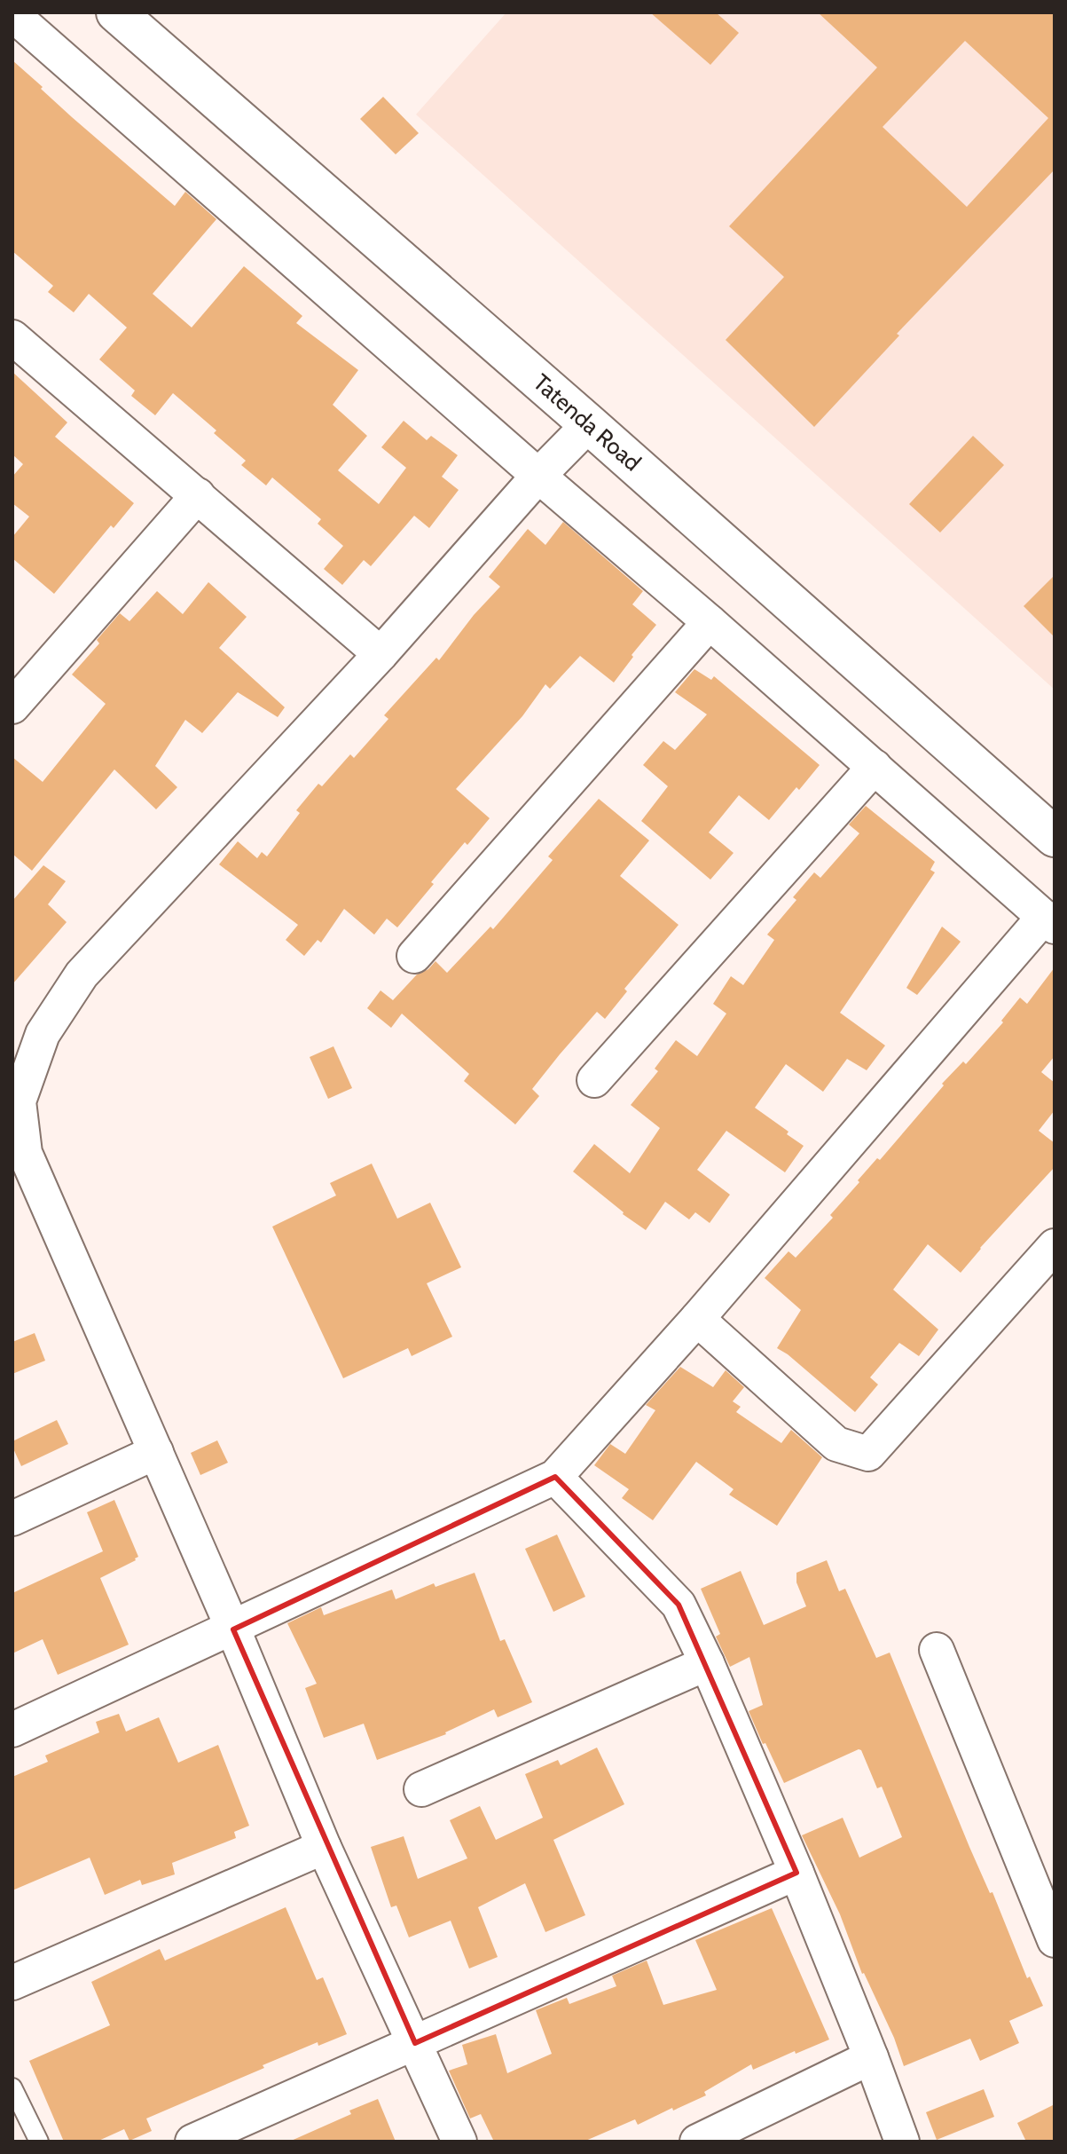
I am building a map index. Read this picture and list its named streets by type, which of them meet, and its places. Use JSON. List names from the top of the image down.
{
  "streets": {
    "street": ["Tatenda Road"]
  }
}
